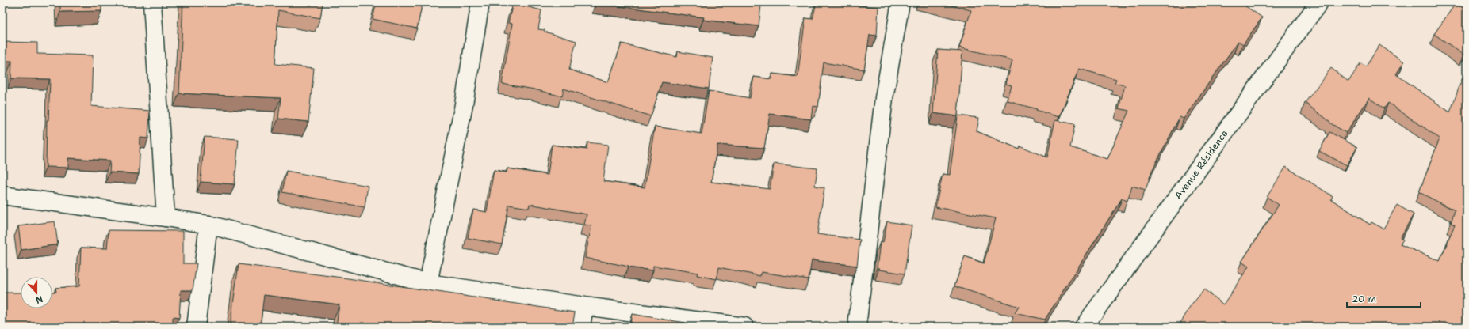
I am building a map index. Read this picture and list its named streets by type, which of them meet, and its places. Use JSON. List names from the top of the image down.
{
  "streets": {
    "street": ["Avenue Résidence"]
  },
  "scale_bar": "20 m",
  "north": "bottom"
}
